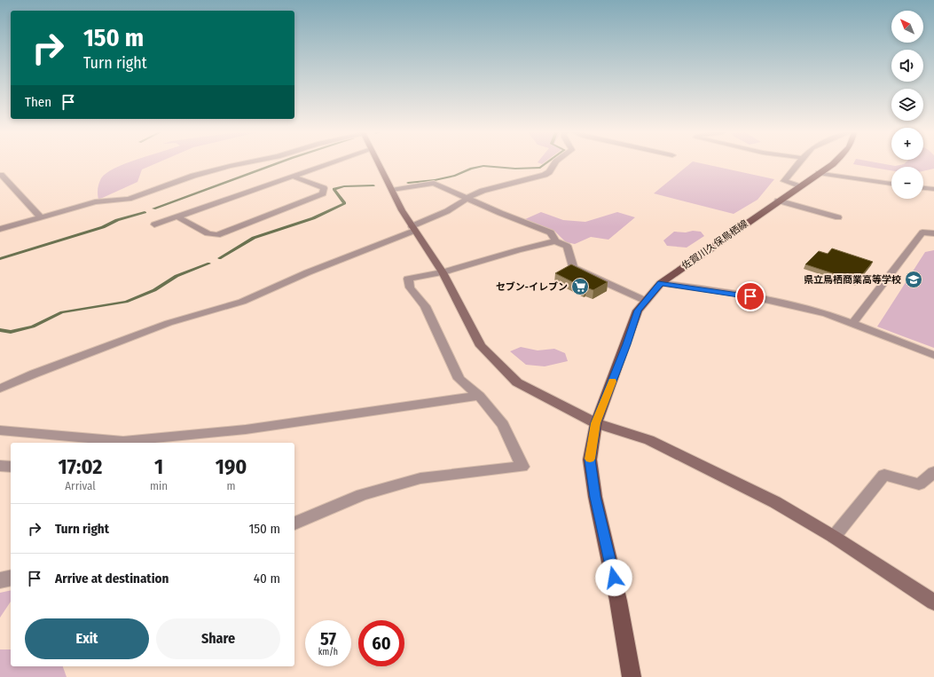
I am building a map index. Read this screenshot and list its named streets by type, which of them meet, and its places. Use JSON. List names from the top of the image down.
{
  "streets": {
    "main road": ["佐賀川久保鳥栖線"]
  },
  "places": {
    "school or university": ["県立鳥栖商業高等学校"],
    "supermarket": ["セブン-イレブン"]
  },
  "north": "top left",
  "page": {
    "map_buttons": ["+", "−"],
    "turn": ["150 m", "Turn right"],
    "then": "Then",
    "eta": [
      "17:02",
      "Arrival",
      "1",
      "min",
      "190",
      "m"
    ],
    "list": [
      {
        "name": "Turn right",
        "value": "150 m"
      },
      {
        "name": "Arrive at destination",
        "value": "40 m"
      }
    ],
    "buttons": ["Exit", "Share"],
    "speed": "57 km/h",
    "limit": "60"
  }
}
